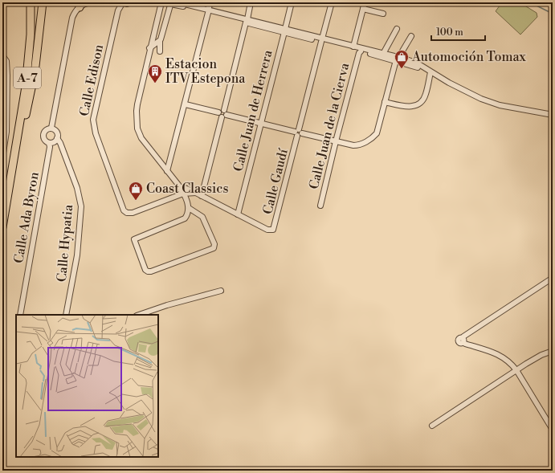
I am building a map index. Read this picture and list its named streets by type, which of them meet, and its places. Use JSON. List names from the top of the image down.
{
  "streets": {
    "highway": ["A-7"],
    "street": [
      "Calle Edison",
      "Calle Juan de Herrera",
      "Calle Juan de la Cierva",
      "Calle Gaudí",
      "Calle Ada Byron",
      "Calle Hypatia"
    ]
  },
  "crossings": [
    ["Calle Juan de Herrera", "Calle Gaudí"],
    ["Calle Ada Byron", "Calle Hypatia"]
  ],
  "places": {
    "shop": ["Automoción Tomax", "Coast Classics"],
    "building": ["Estacion ITV Estepona"]
  },
  "scale_bar": "100 m"
}
